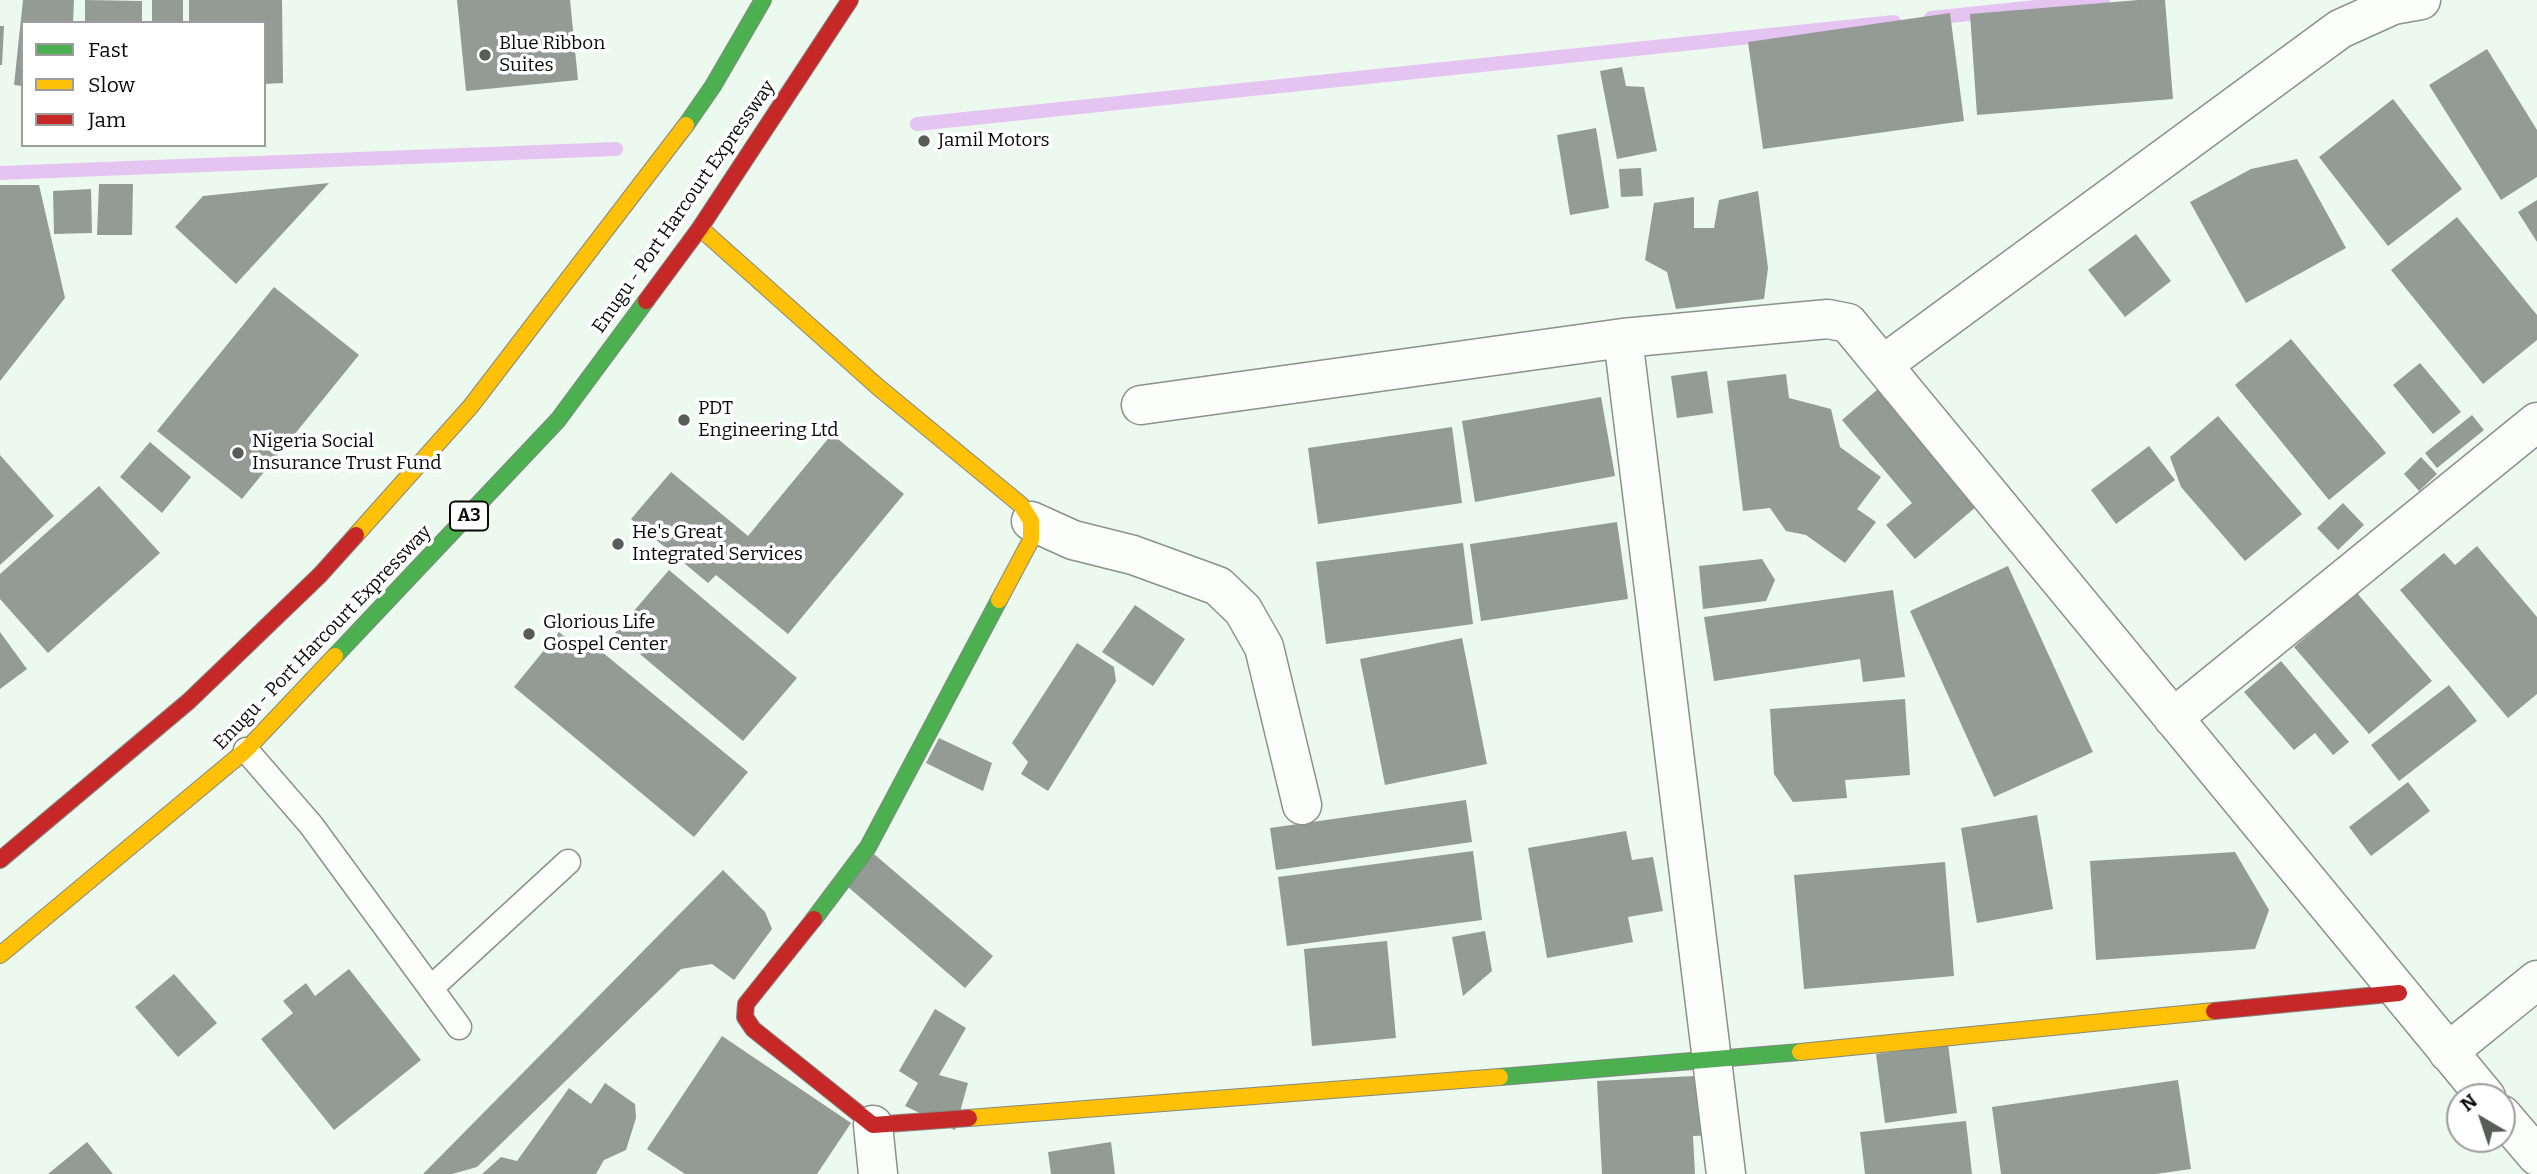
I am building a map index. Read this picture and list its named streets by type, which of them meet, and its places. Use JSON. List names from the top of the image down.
{
  "streets": {
    "main road": ["Enugu - Port Harcourt Expressway", "A3"]
  },
  "places": [
    "Blue Ribbon Suites",
    "Jamil Motors",
    "PDT Engineering Ltd",
    "Nigeria Social Insurance Trust Fund",
    "He's Great Integrated Services",
    "Glorious Life Gospel Center"
  ],
  "legend": ["Fast", "Slow", "Jam"],
  "north": "top left"
}
